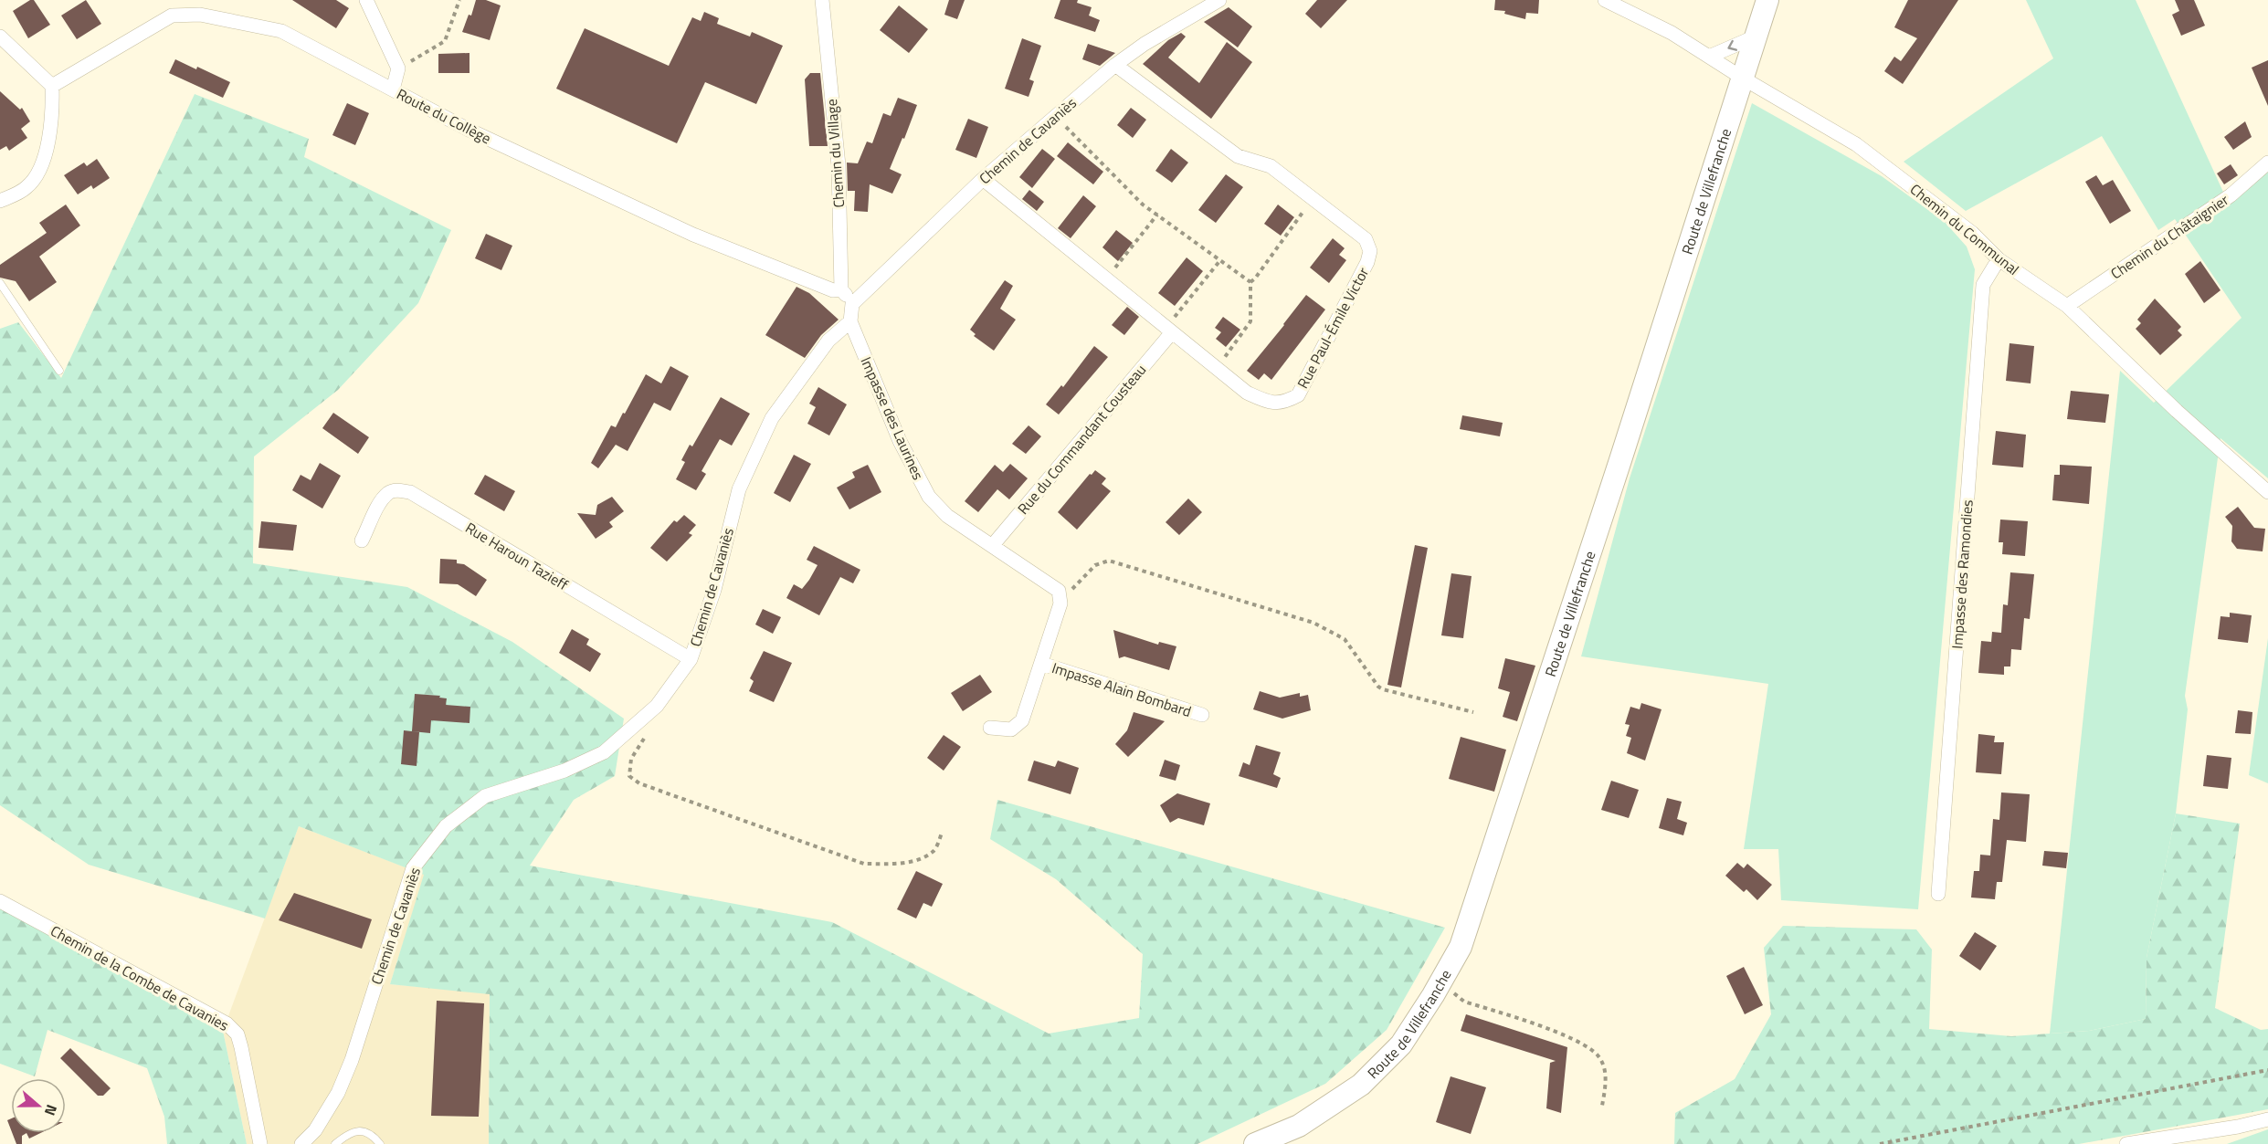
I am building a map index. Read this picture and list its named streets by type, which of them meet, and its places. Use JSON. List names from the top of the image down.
{
  "streets": {
    "main road": ["Route de Villefranche"],
    "street": [
      "Route du Collège",
      "Chemin de Cavaniès",
      "Chemin du Village",
      "Chemin du Communal",
      "Chemin du Châtaignier",
      "Rue Paul-Émile Victor",
      "Impasse des Laurines",
      "Rue du Commandant Cousteau",
      "Rue Haroun Tazieff",
      "Impasse des Ramondies",
      "Impasse Alain Bombard",
      "Chemin de la Combe de Cavanies"
    ]
  },
  "crossings": [
    ["Route du Collège", "Chemin du Village"],
    ["Chemin de Cavaniès", "Rue Paul-Émile Victor"],
    ["Chemin de Cavaniès", "Impasse des Laurines"],
    ["Chemin de Cavaniès", "Rue Haroun Tazieff"],
    ["Route de Villefranche", "Chemin du Communal"],
    ["Chemin du Communal", "Chemin du Châtaignier"],
    ["Chemin du Communal", "Impasse des Ramondies"],
    ["Rue Paul-Émile Victor", "Rue du Commandant Cousteau"],
    ["Impasse des Laurines", "Rue du Commandant Cousteau"]
  ],
  "north": "right"
}
